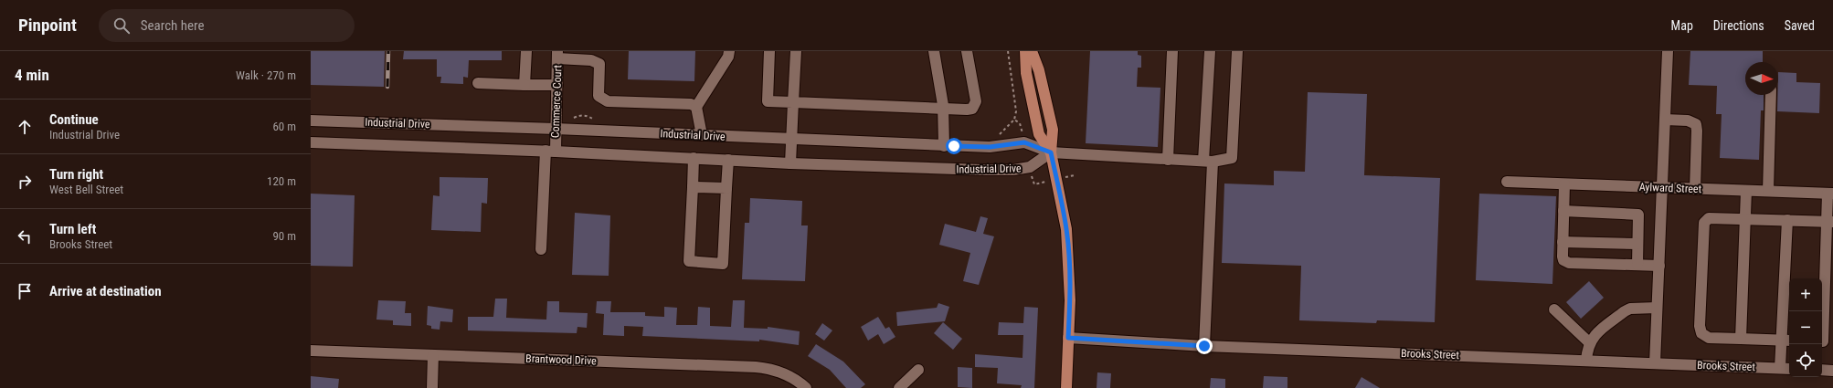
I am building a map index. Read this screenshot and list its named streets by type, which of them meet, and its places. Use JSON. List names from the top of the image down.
{
  "streets": {
    "street": [
      "Commerce Court",
      "Industrial Drive",
      "Aylward Street",
      "Brooks Street",
      "Brantwood Drive"
    ]
  },
  "crossings": [
    ["Commerce Court", "Industrial Drive"]
  ],
  "north": "right",
  "page": {
    "header": "Pinpoint",
    "search": "Search here",
    "nav": ["Map", "Directions", "Saved"],
    "heading": ["4 min", "Walk · 270 m"],
    "list": [
      ["Continue", "Industrial Drive", "60 m"],
      ["Turn right", "West Bell Street", "120 m"],
      ["Turn left", "Brooks Street", "90 m"],
      "Arrive at destination"
    ],
    "map_buttons": ["+", "−"]
  }
}
